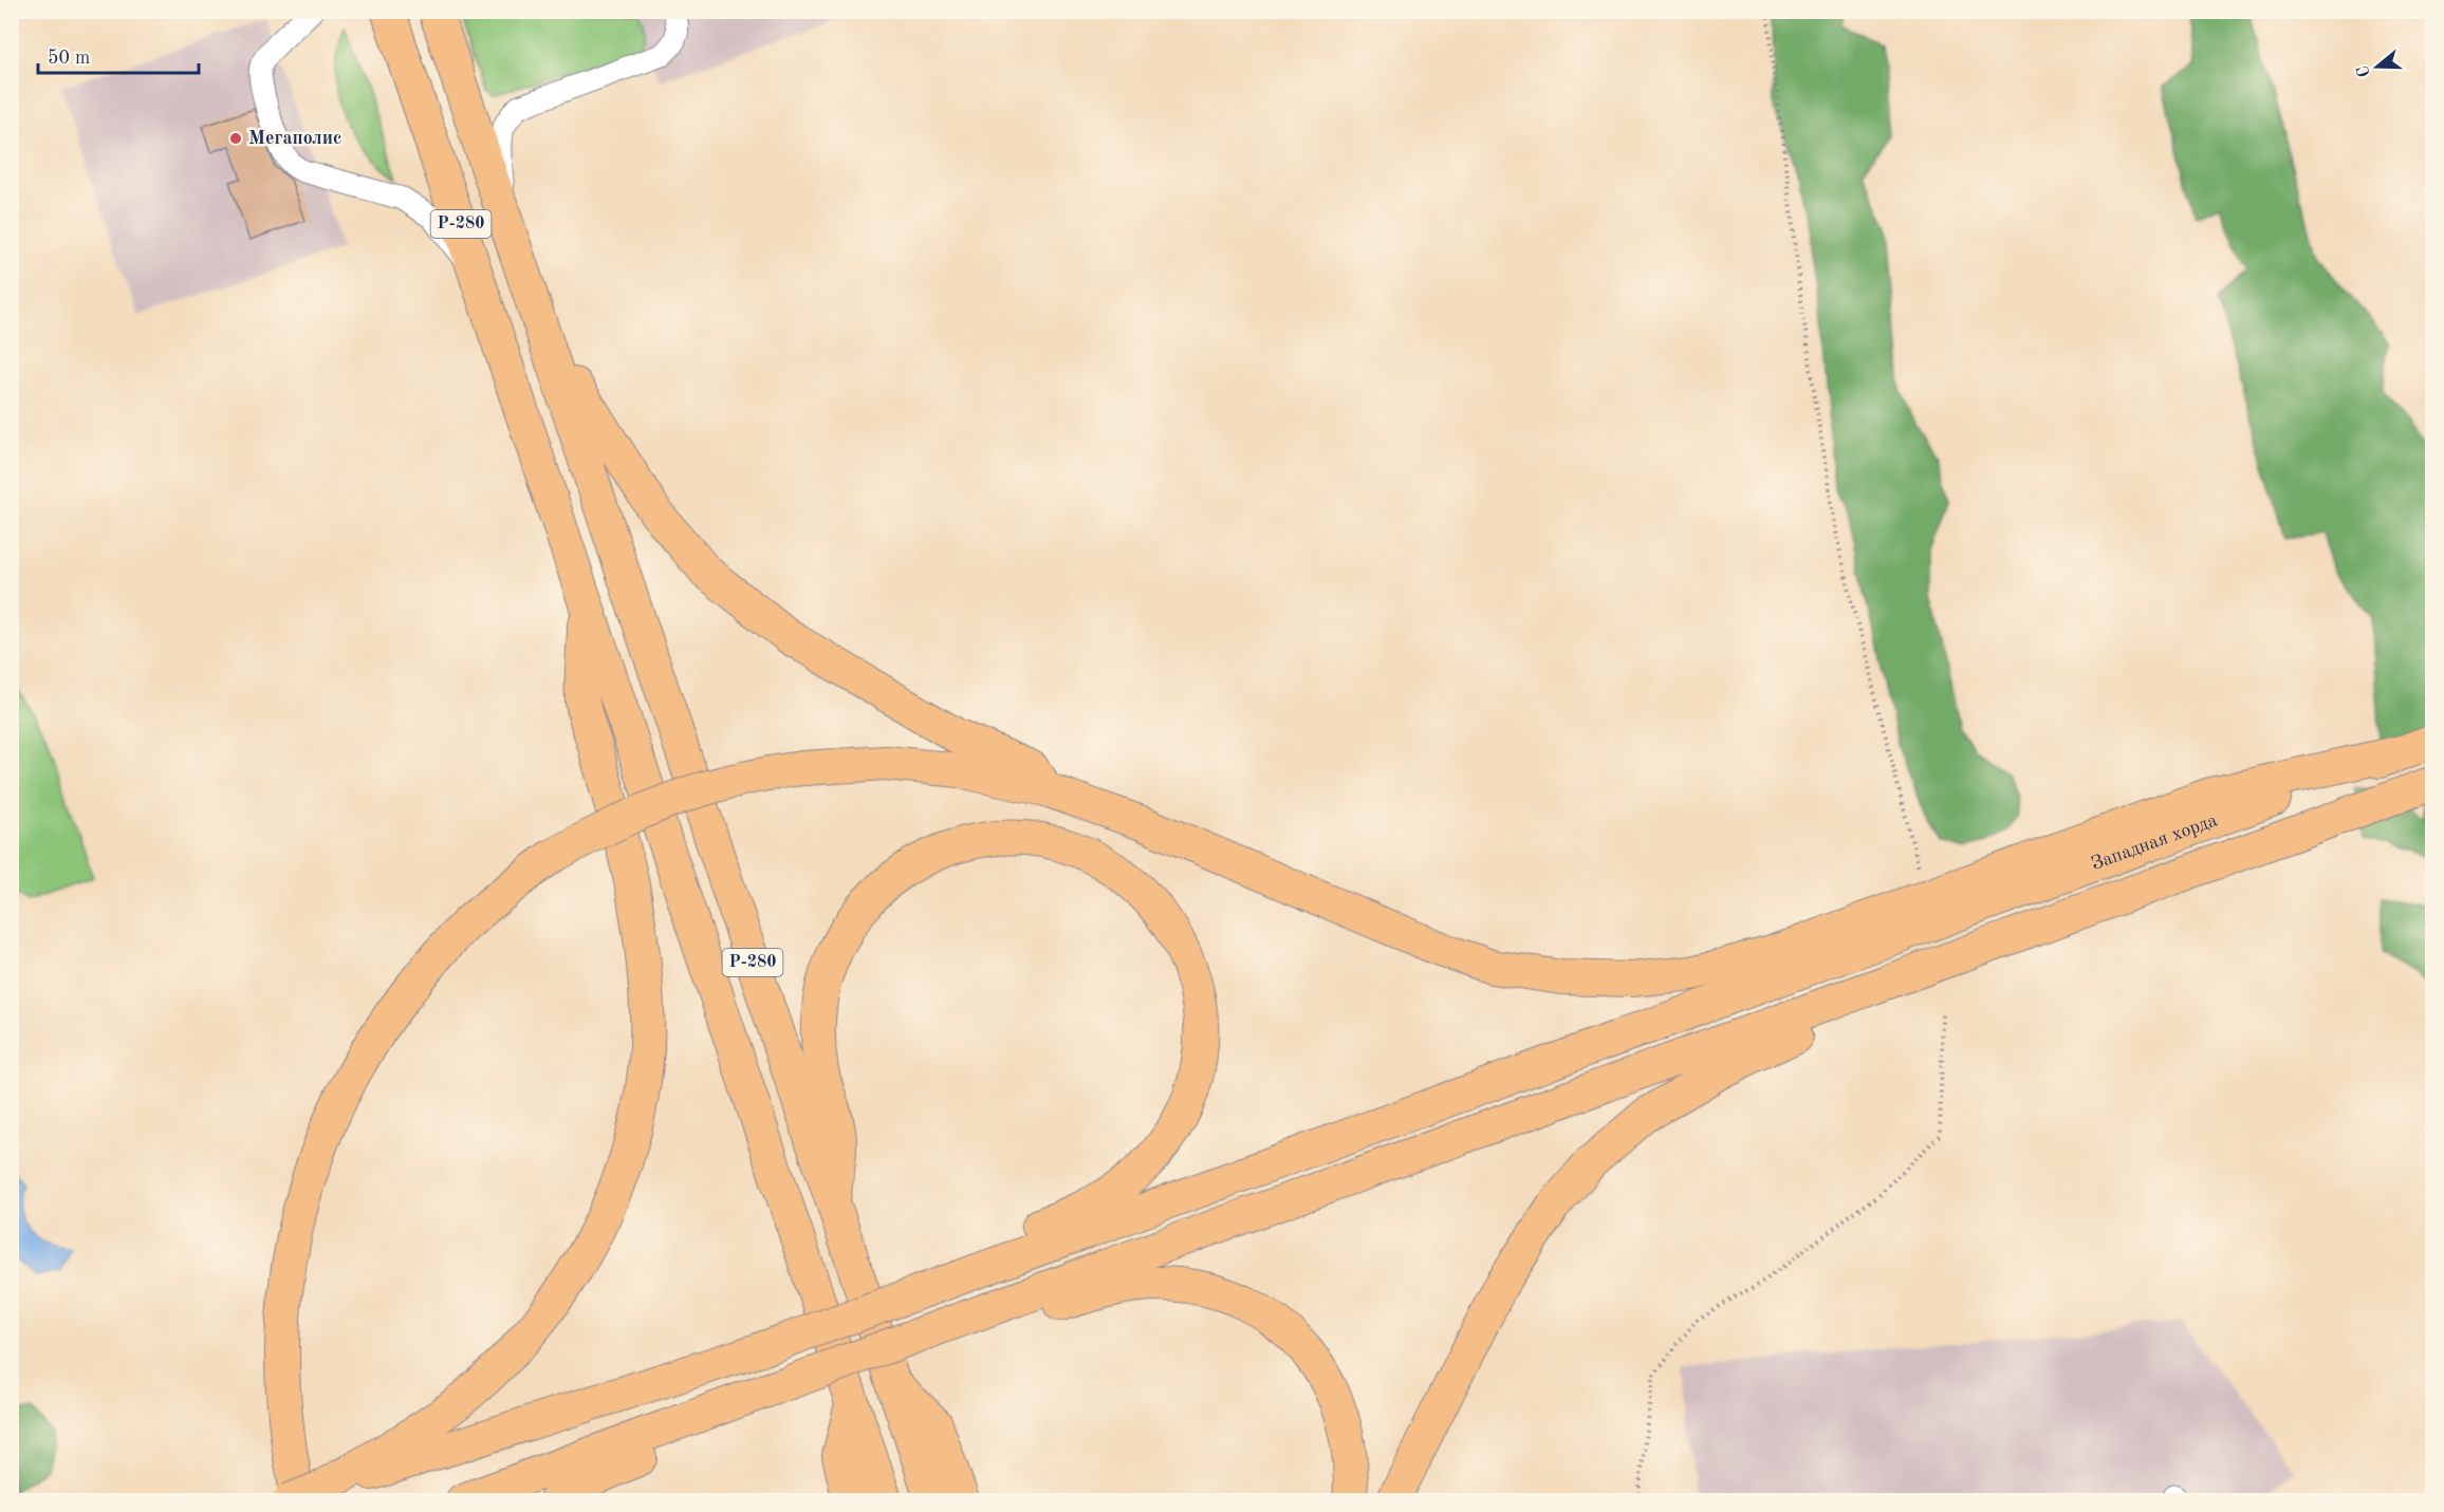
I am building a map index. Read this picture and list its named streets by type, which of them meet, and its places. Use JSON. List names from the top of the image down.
{
  "streets": {
    "highway": ["Р-280", "Западная хорда"]
  },
  "places": ["Мегаполис"],
  "scale_bar": "50 m",
  "north": "left"
}
